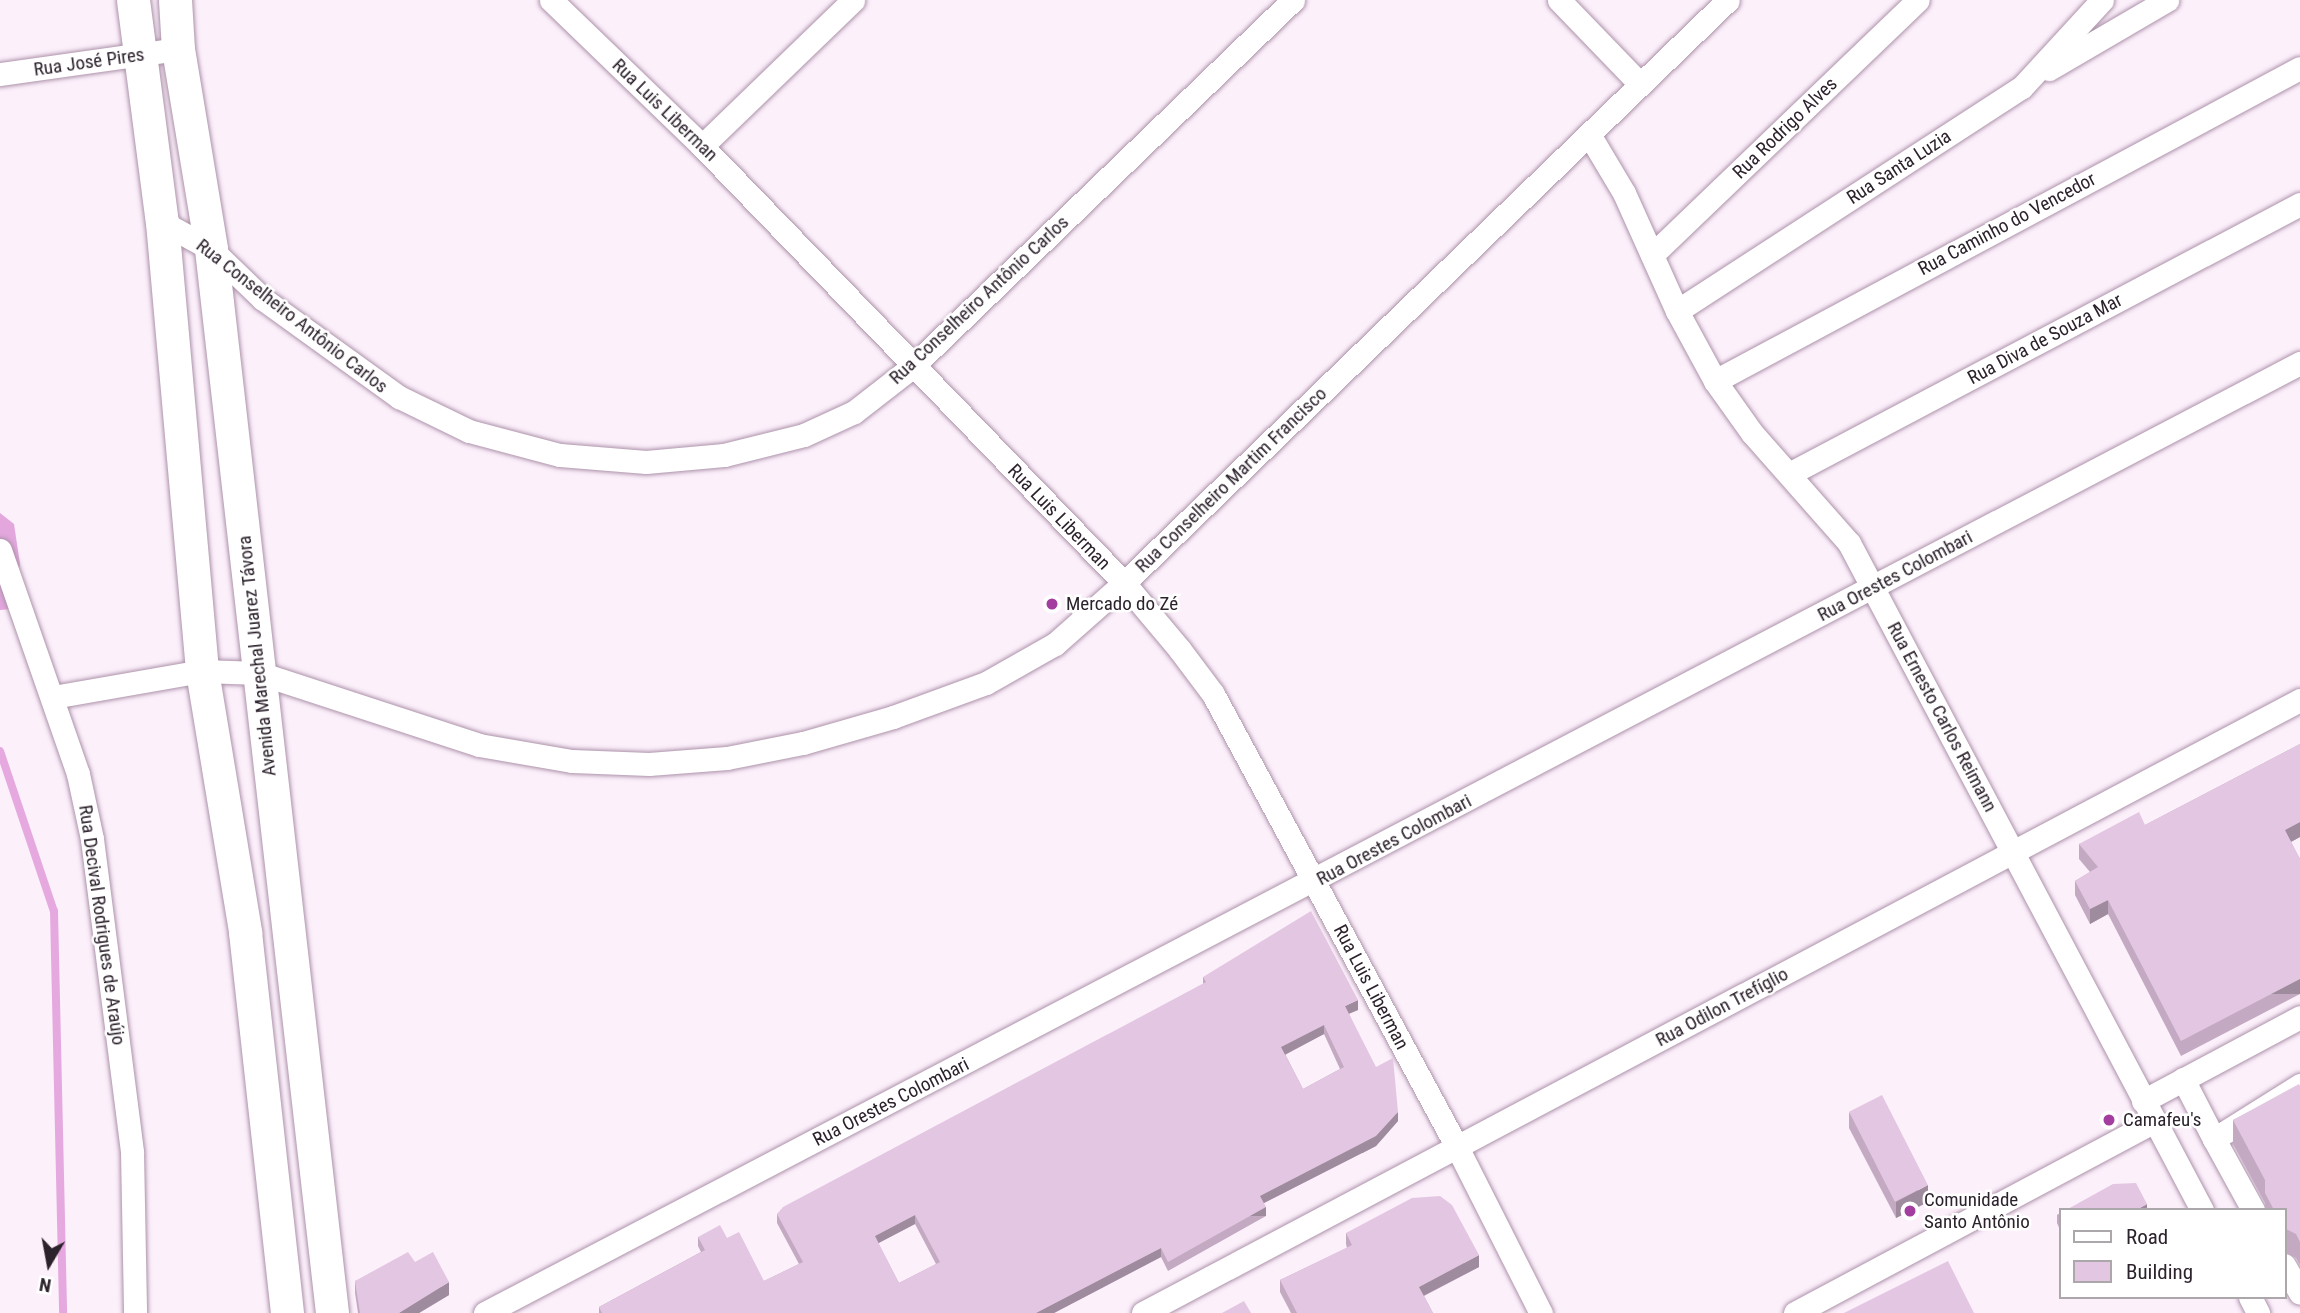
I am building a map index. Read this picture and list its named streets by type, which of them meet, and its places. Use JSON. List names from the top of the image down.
{
  "streets": {
    "street": [
      "Rua José Pires",
      "Rua Luis Liberman",
      "Rua Rodrigo Alves",
      "Rua Santa Luzia",
      "Rua Caminho do Vencedor",
      "Rua Conselheiro Antônio Carlos",
      "Rua Diva de Souza Mar",
      "Rua Conselheiro Martim Francisco",
      "Rua Orestes Colombari",
      "Avenida Marechal Juarez Távora",
      "Rua Ernesto Carlos Reimann",
      "Rua Decival Rodrigues de Araújo",
      "Rua Odilon Trefíglio"
    ]
  },
  "crossings": [
    ["Rua José Pires", "Avenida Marechal Juarez Távora"],
    ["Rua Luis Liberman", "Rua Conselheiro Antônio Carlos"],
    ["Rua Luis Liberman", "Rua Conselheiro Martim Francisco"],
    ["Rua Luis Liberman", "Rua Orestes Colombari"],
    ["Rua Luis Liberman", "Rua Odilon Trefíglio"],
    ["Rua Rodrigo Alves", "Rua Ernesto Carlos Reimann"],
    ["Rua Santa Luzia", "Rua Ernesto Carlos Reimann"],
    ["Rua Caminho do Vencedor", "Rua Ernesto Carlos Reimann"],
    ["Rua Conselheiro Antônio Carlos", "Avenida Marechal Juarez Távora"],
    ["Rua Diva de Souza Mar", "Rua Ernesto Carlos Reimann"],
    ["Rua Conselheiro Martim Francisco", "Avenida Marechal Juarez Távora"],
    ["Rua Conselheiro Martim Francisco", "Rua Ernesto Carlos Reimann"],
    ["Rua Conselheiro Martim Francisco", "Rua Decival Rodrigues de Araújo"],
    ["Rua Orestes Colombari", "Rua Ernesto Carlos Reimann"],
    ["Rua Ernesto Carlos Reimann", "Rua Odilon Trefíglio"]
  ],
  "places": ["Mercado do Zé", "Camafeu's", "Comunidade Santo Antônio"],
  "legend": ["Road", "Building"],
  "north": "bottom"
}
